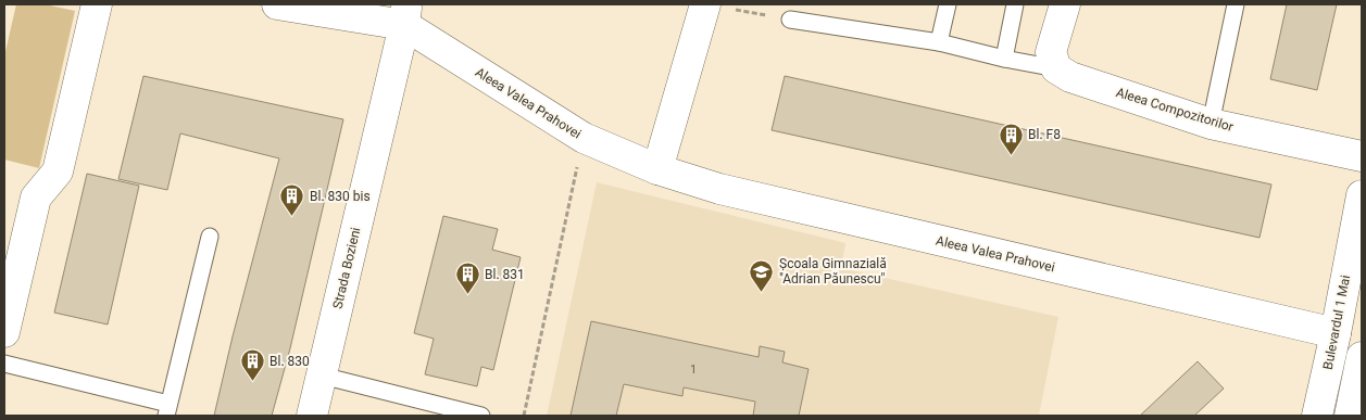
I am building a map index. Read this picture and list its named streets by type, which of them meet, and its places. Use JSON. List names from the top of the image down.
{
  "streets": {
    "street": [
      "Aleea Valea Prahovei",
      "Aleea Compozitorilor",
      "Strada Bozieni",
      "Bulevardul 1 Mai"
    ]
  },
  "crossings": [
    ["Aleea Valea Prahovei", "Strada Bozieni"],
    ["Aleea Valea Prahovei", "Bulevardul 1 Mai"]
  ],
  "places": {
    "building": [
      "Bl. F8",
      "Bl. 830 bis",
      "Bl. 831",
      "Bl. 830"
    ],
    "school or university": ["Școala Gimnazială \"Adrian Păunescu\""]
  },
  "house_numbers": ["1"]
}
